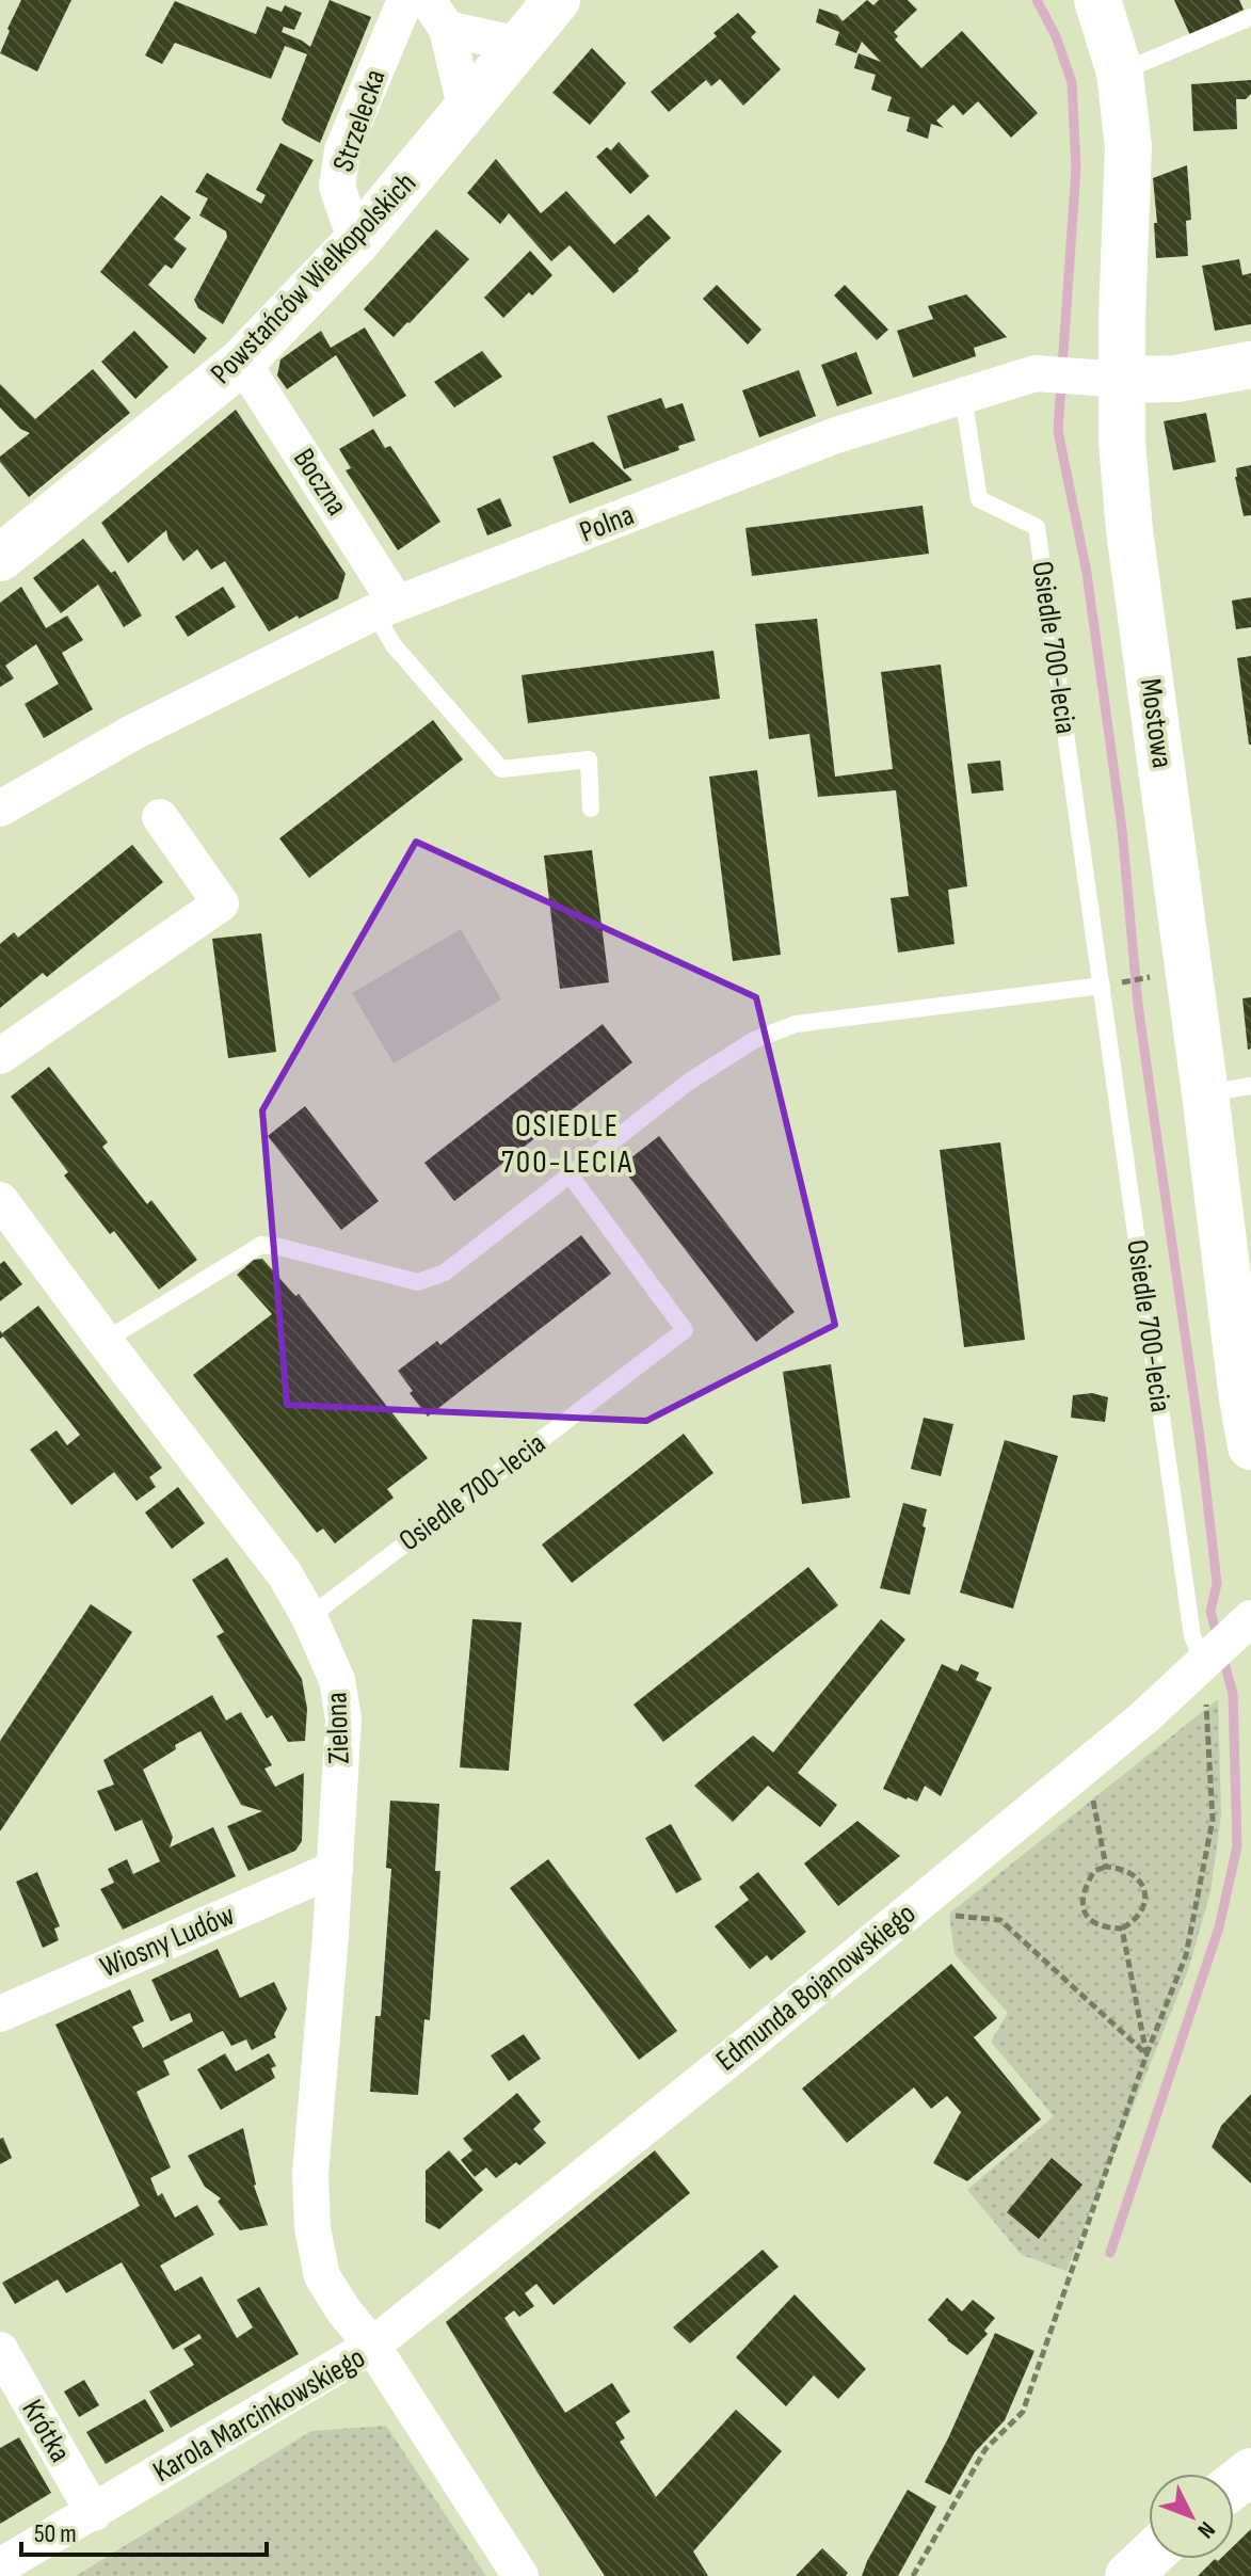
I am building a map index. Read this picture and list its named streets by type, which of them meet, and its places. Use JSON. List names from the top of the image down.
{
  "streets": {
    "street": [
      "Strzelecka",
      "Powstańców Wielkopolskich",
      "Boczna",
      "Polna",
      "Mostowa",
      "Zielona",
      "Wiosny Ludów",
      "Edmunda Bojanowskiego",
      "Karola Marcinkowskiego",
      "Krótka"
    ],
    "lane": ["Osiedle 700-lecia"]
  },
  "crossings": [
    ["Strzelecka", "Powstańców Wielkopolskich"],
    ["Powstańców Wielkopolskich", "Boczna"],
    ["Boczna", "Polna"],
    ["Polna", "Osiedle 700-lecia"],
    ["Polna", "Mostowa"],
    ["Osiedle 700-lecia", "Zielona"],
    ["Osiedle 700-lecia", "Edmunda Bojanowskiego"],
    ["Zielona", "Wiosny Ludów"],
    ["Zielona", "Edmunda Bojanowskiego"],
    ["Zielona", "Karola Marcinkowskiego"],
    ["Edmunda Bojanowskiego", "Karola Marcinkowskiego"],
    ["Karola Marcinkowskiego", "Krótka"]
  ],
  "districts": ["OSIEDLE 700-LECIA"],
  "scale_bar": "50 m",
  "north": "bottom right"
}
